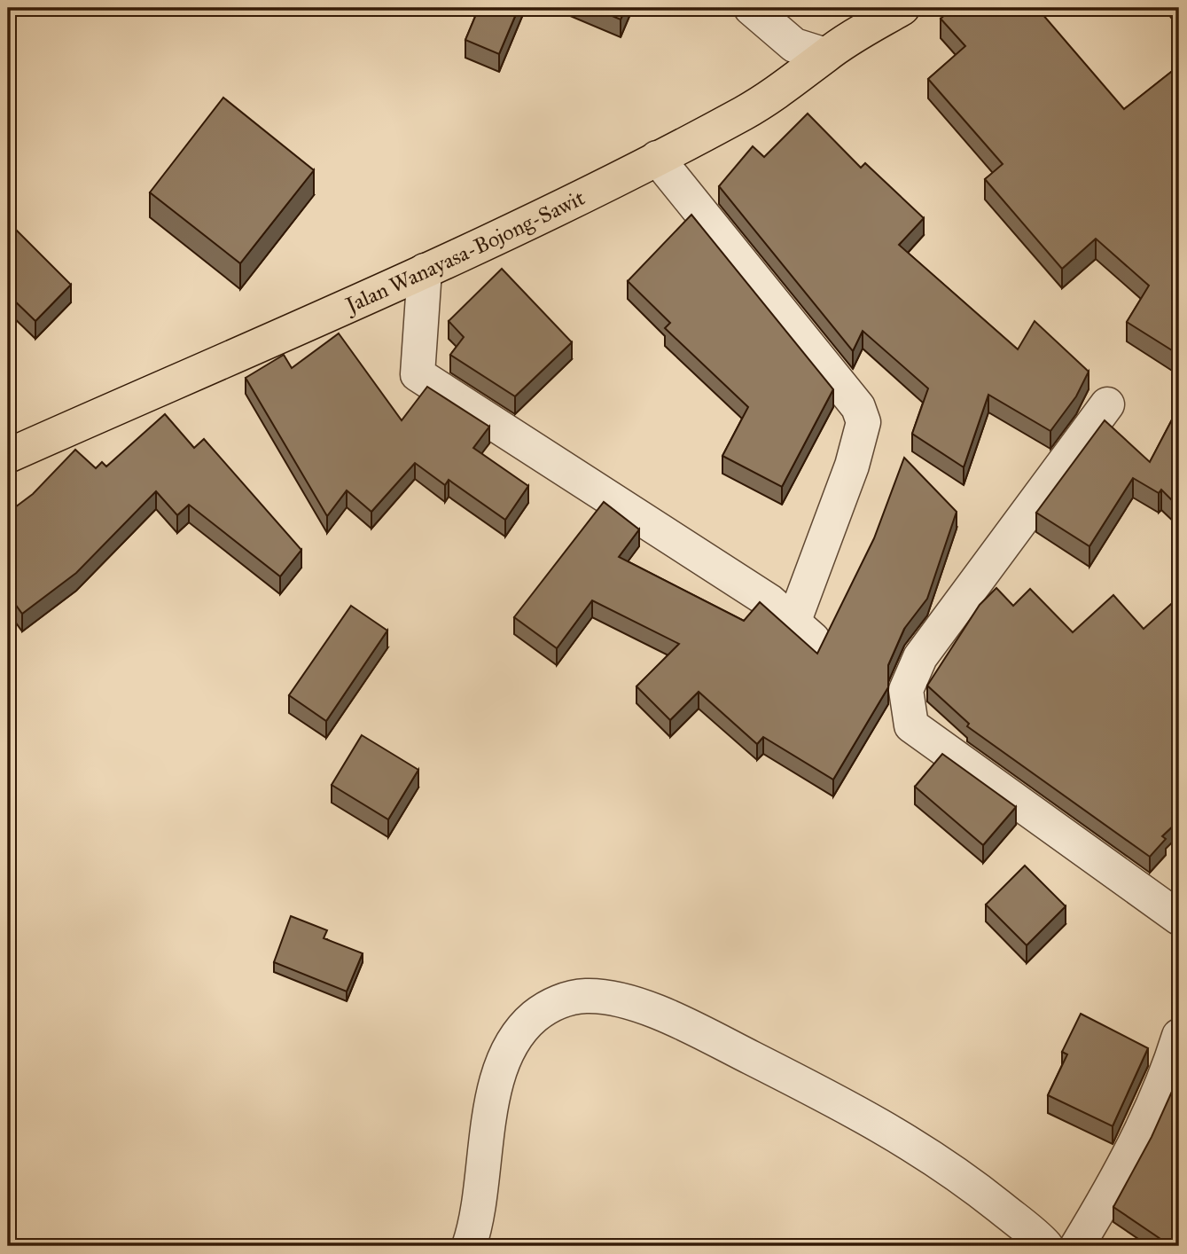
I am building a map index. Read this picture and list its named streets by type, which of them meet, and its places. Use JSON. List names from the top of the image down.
{
  "streets": {
    "main road": ["Jalan Wanayasa-Bojong-Sawit"]
  }
}
